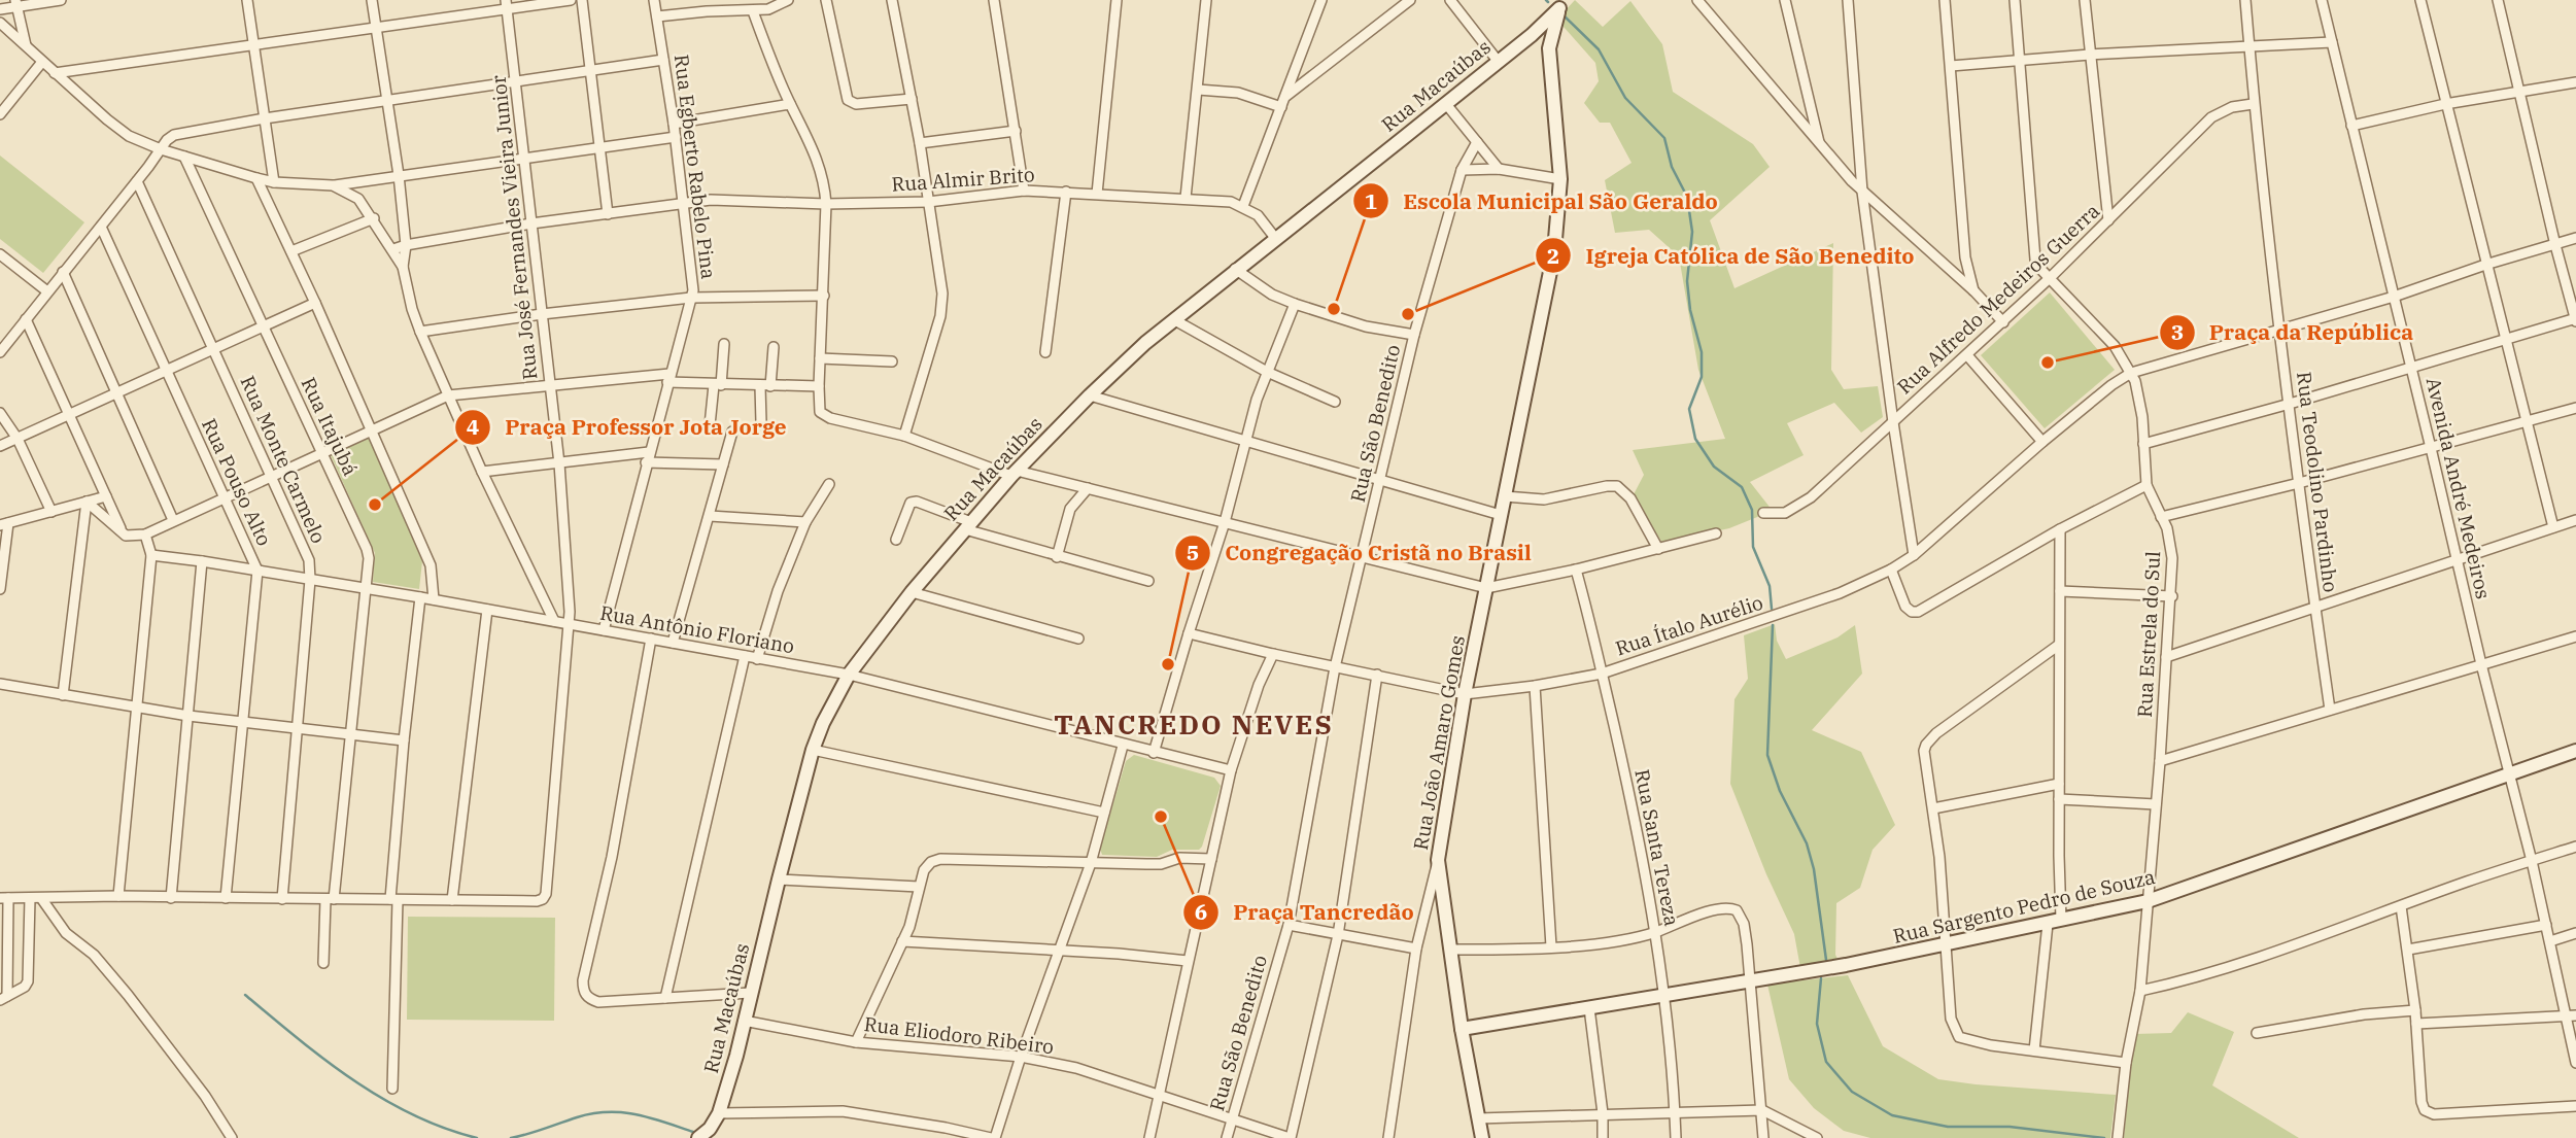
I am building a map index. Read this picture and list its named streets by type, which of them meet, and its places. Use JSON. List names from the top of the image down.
{
  "streets": {
    "street": [
      "Rua Macaúbas",
      "Rua Egberto Rabelo Pina",
      "Rua Almir Brito",
      "Rua José Fernandes Vieira Junior",
      "Rua Alfredo Medeiros Guerra",
      "Rua São Benedito",
      "Rua Itajubá",
      "Rua Monte Carmelo",
      "Rua Pouso Alto",
      "Rua Teodolino Pardinho",
      "Avenida André Medeiros",
      "Rua Ítalo Aurélio",
      "Rua Antônio Floriano",
      "Rua Estrela do Sul",
      "Rua João Amaro Gomes",
      "Rua Santa Tereza",
      "Rua Sargento Pedro de Souza",
      "Rua Eliodoro Ribeiro"
    ]
  },
  "crossings": [
    ["Rua Macaúbas", "Rua Antônio Floriano"],
    ["Rua Macaúbas", "Rua João Amaro Gomes"],
    ["Rua Macaúbas", "Rua Eliodoro Ribeiro"],
    ["Rua Egberto Rabelo Pina", "Rua Almir Brito"],
    ["Rua Egberto Rabelo Pina", "Rua Antônio Floriano"],
    ["Rua Almir Brito", "Rua José Fernandes Vieira Junior"],
    ["Rua José Fernandes Vieira Junior", "Rua Antônio Floriano"],
    ["Rua Alfredo Medeiros Guerra", "Rua Teodolino Pardinho"],
    ["Rua Alfredo Medeiros Guerra", "Rua Estrela do Sul"],
    ["Rua São Benedito", "Rua Ítalo Aurélio"],
    ["Rua São Benedito", "Rua Eliodoro Ribeiro"],
    ["Rua Itajubá", "Rua Antônio Floriano"],
    ["Rua Monte Carmelo", "Rua Antônio Floriano"],
    ["Rua Pouso Alto", "Rua Antônio Floriano"],
    ["Rua Teodolino Pardinho", "Rua Ítalo Aurélio"],
    ["Avenida André Medeiros", "Rua Ítalo Aurélio"],
    ["Avenida André Medeiros", "Rua Sargento Pedro de Souza"],
    ["Rua Ítalo Aurélio", "Rua Estrela do Sul"],
    ["Rua Ítalo Aurélio", "Rua João Amaro Gomes"],
    ["Rua Ítalo Aurélio", "Rua Santa Tereza"],
    ["Rua Estrela do Sul", "Rua Sargento Pedro de Souza"],
    ["Rua João Amaro Gomes", "Rua Sargento Pedro de Souza"],
    ["Rua Santa Tereza", "Rua Sargento Pedro de Souza"]
  ],
  "districts": ["TANCREDO NEVES"],
  "places": [
    "Escola Municipal São Geraldo",
    "Igreja Católica de São Benedito",
    "Praça da República",
    "Praça Professor Jota Jorge",
    "Congregação Cristã no Brasil",
    "Praça Tancredão"
  ]
}
